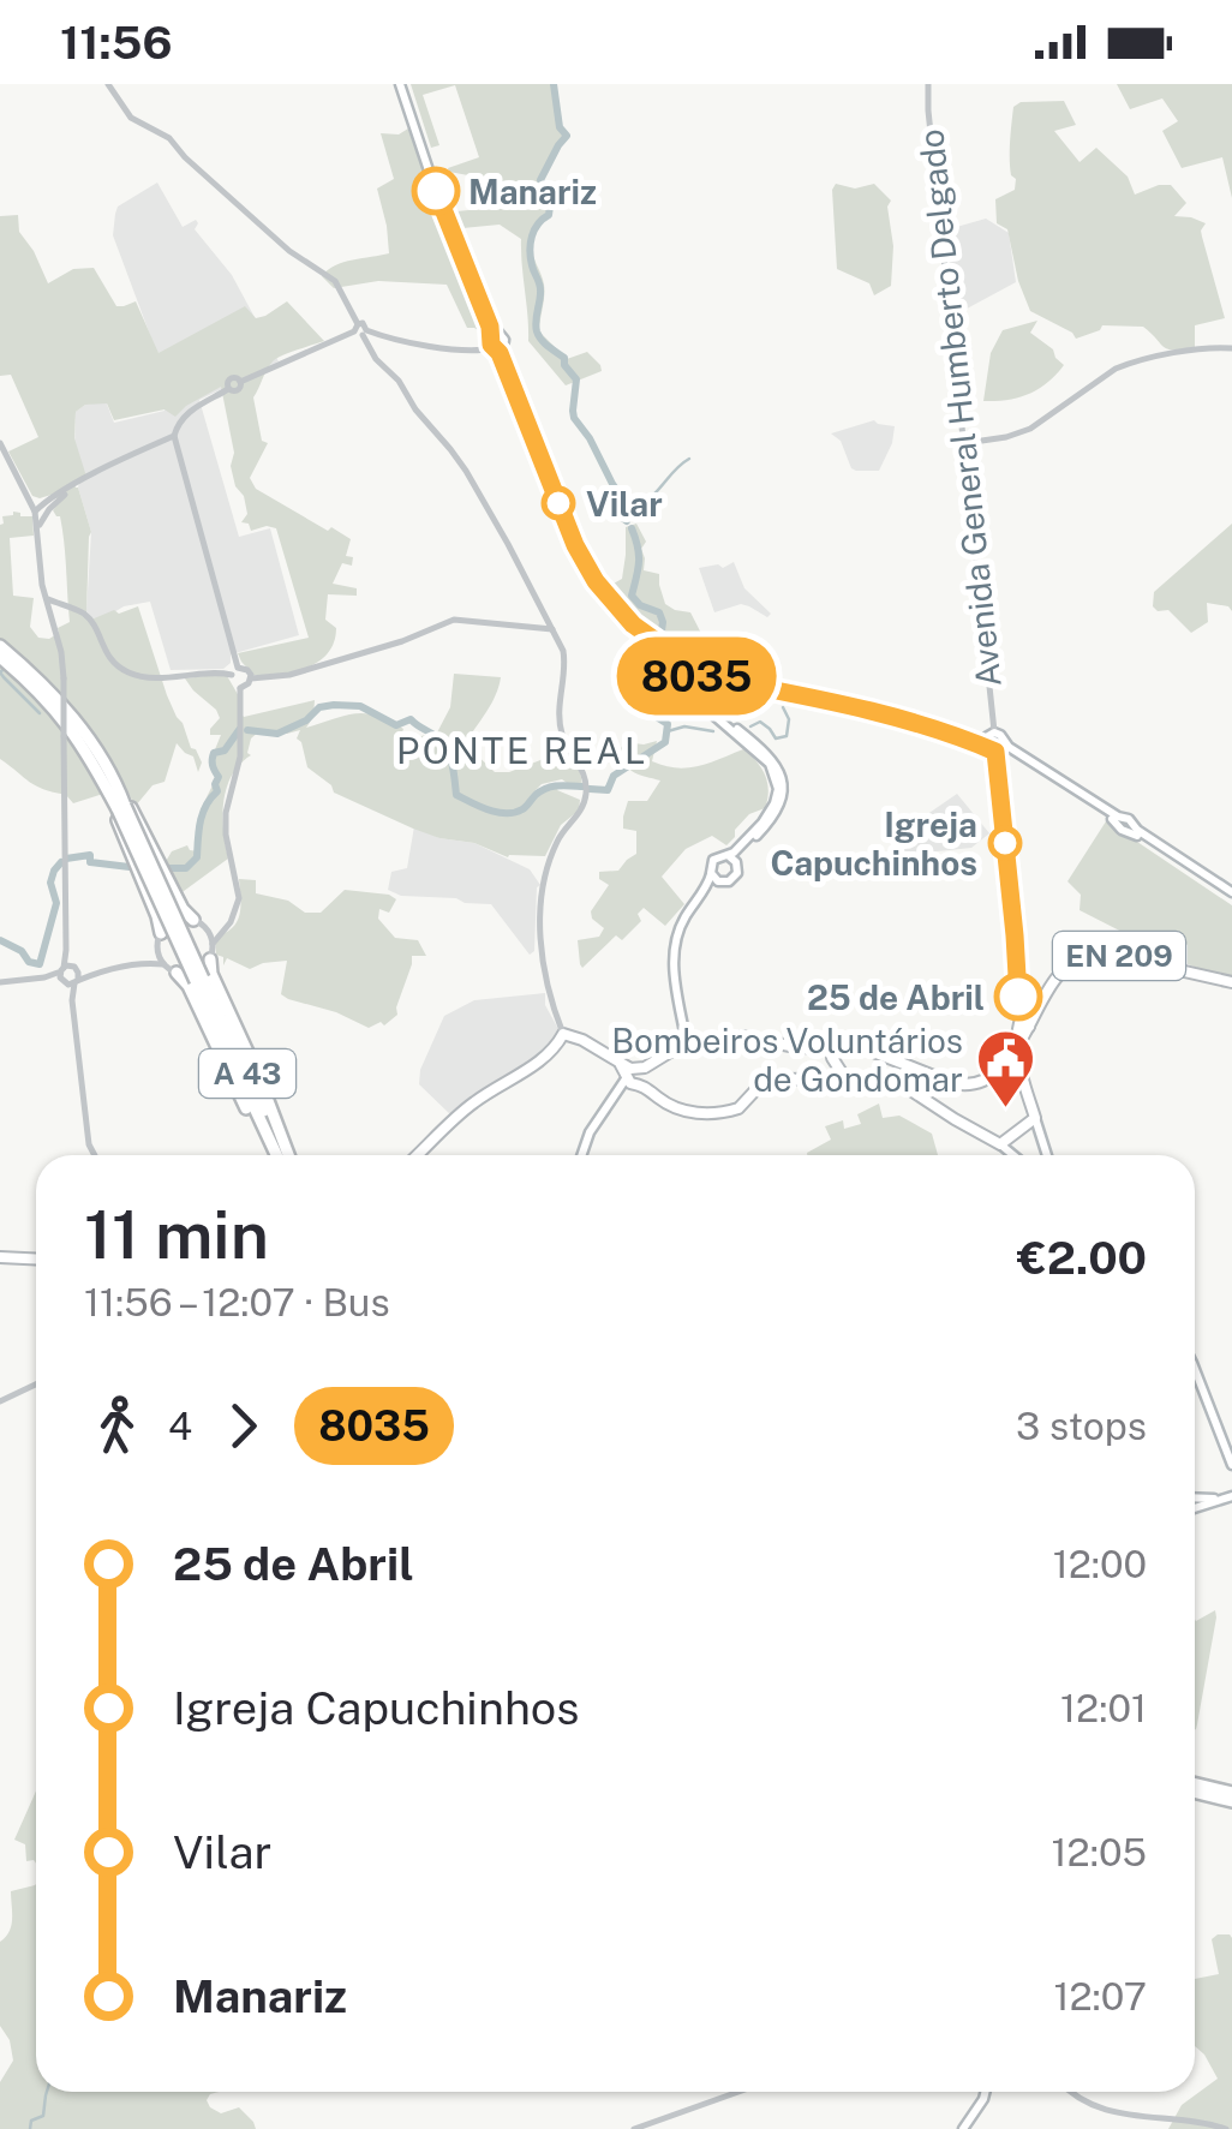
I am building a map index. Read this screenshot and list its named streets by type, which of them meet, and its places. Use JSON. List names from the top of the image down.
{
  "streets": {
    "highway": ["A 43"],
    "main road": ["EN 209"],
    "street": ["Avenida General Humberto Delgado"]
  },
  "crossings": [
    ["Avenida General Humberto Delgado", "EN 209"]
  ],
  "districts": ["PONTE REAL"],
  "places": {
    "other": [
      "Manariz",
      "Vilar",
      "Igreja Capuchinhos",
      "25 de Abril"
    ],
    "public building": ["Bombeiros Voluntários de Gondomar"]
  },
  "lines": ["bus line 8035"],
  "page": {
    "status": "11:56",
    "on_map": "8035",
    "heading": ["11 min", "11:56 – 12:07 · Bus", "€2.00"],
    "legs": ["4", "8035", "3 stops"],
    "list": [
      {
        "name": "25 de Abril",
        "value": "12:00"
      },
      {
        "name": "Igreja Capuchinhos",
        "value": "12:01"
      },
      {
        "name": "Vilar",
        "value": "12:05"
      },
      {
        "name": "Manariz",
        "value": "12:07"
      }
    ]
  }
}
